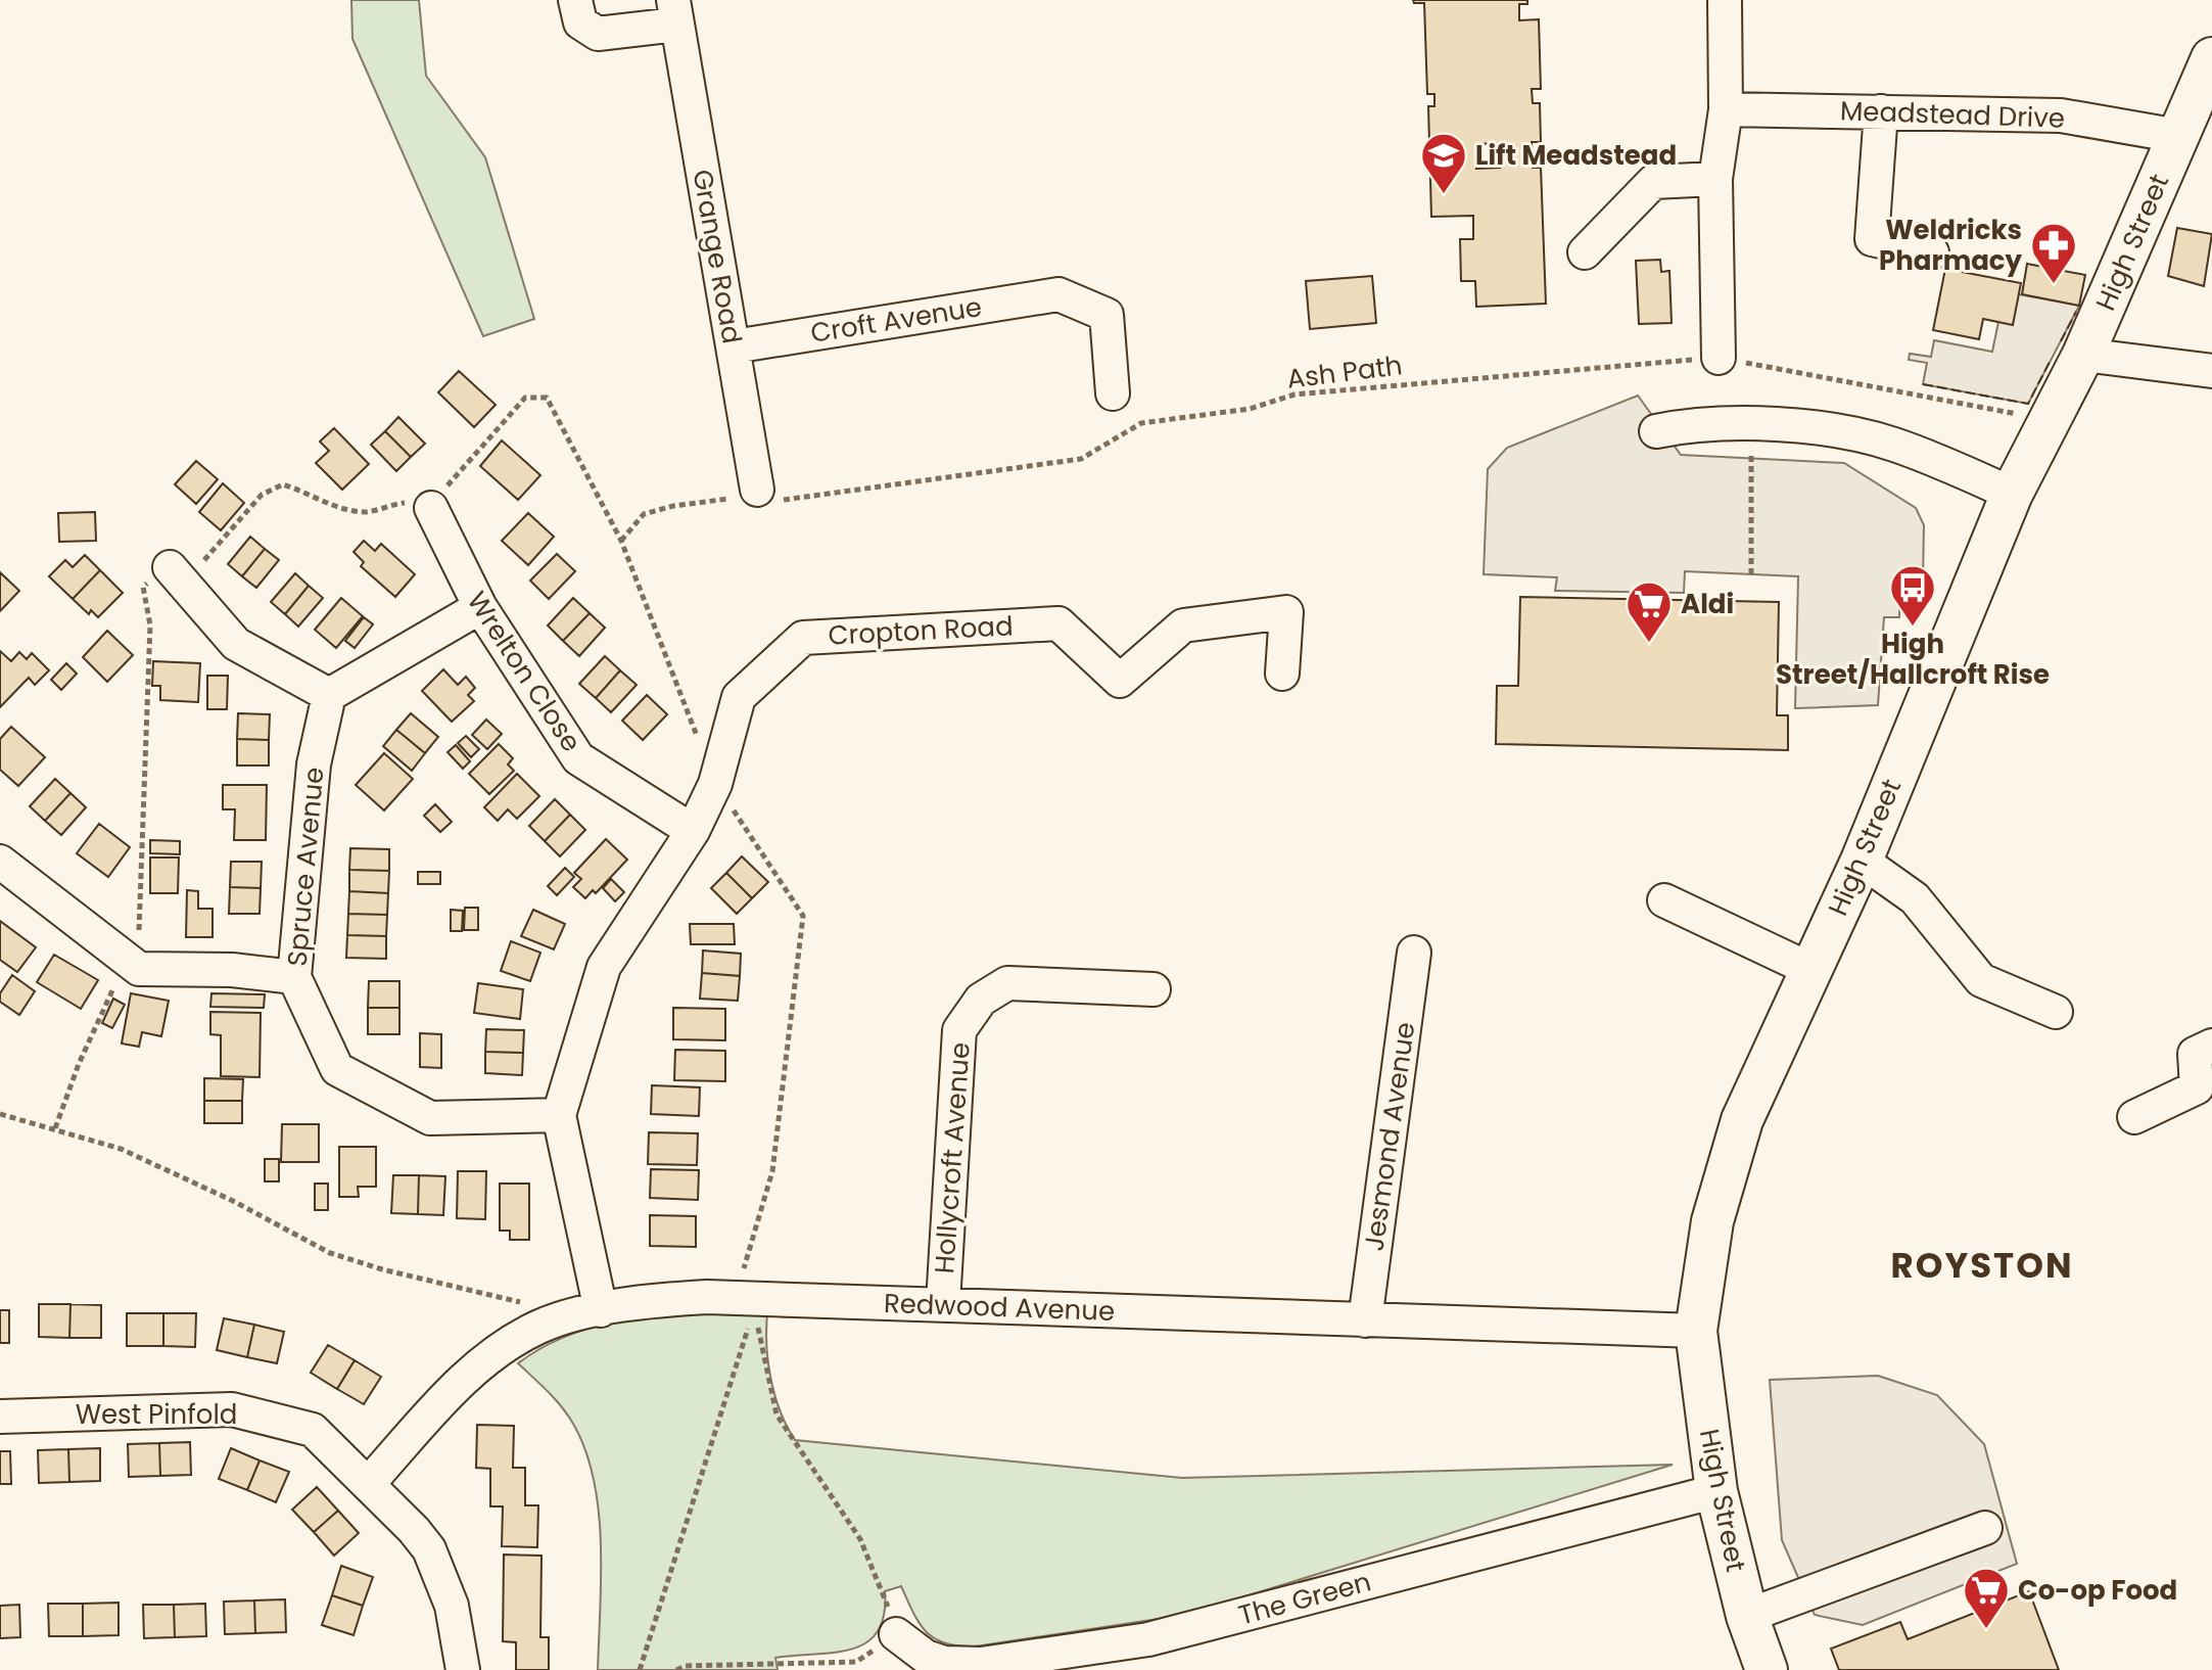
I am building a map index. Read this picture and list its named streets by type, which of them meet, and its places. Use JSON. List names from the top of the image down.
{
  "streets": {
    "main road": ["High Street"],
    "street": [
      "Meadstead Drive",
      "Grange Road",
      "Croft Avenue",
      "Cropton Road",
      "Wrelton Close",
      "Spruce Avenue",
      "Jesmond Avenue",
      "Hollycroft Avenue",
      "Redwood Avenue",
      "West Pinfold",
      "The Green"
    ],
    "path": ["Ash Path"]
  },
  "crossings": [
    ["Meadstead Drive", "High Street"],
    ["High Street", "Ash Path"],
    ["High Street", "Redwood Avenue"],
    ["High Street", "The Green"],
    ["Grange Road", "Croft Avenue"],
    ["Grange Road", "Ash Path"],
    ["Ash Path", "Cropton Road"],
    ["Cropton Road", "Wrelton Close"],
    ["Cropton Road", "Spruce Avenue"],
    ["Cropton Road", "Redwood Avenue"],
    ["Jesmond Avenue", "Redwood Avenue"],
    ["Hollycroft Avenue", "Redwood Avenue"],
    ["Redwood Avenue", "West Pinfold"]
  ],
  "districts": ["ROYSTON"],
  "places": {
    "school or university": ["Lift Meadstead"],
    "pharmacy": ["Weldricks Pharmacy"],
    "bus stop": ["High Street/Hallcroft Rise"],
    "supermarket": ["Aldi", "Co-op Food"]
  }
}
